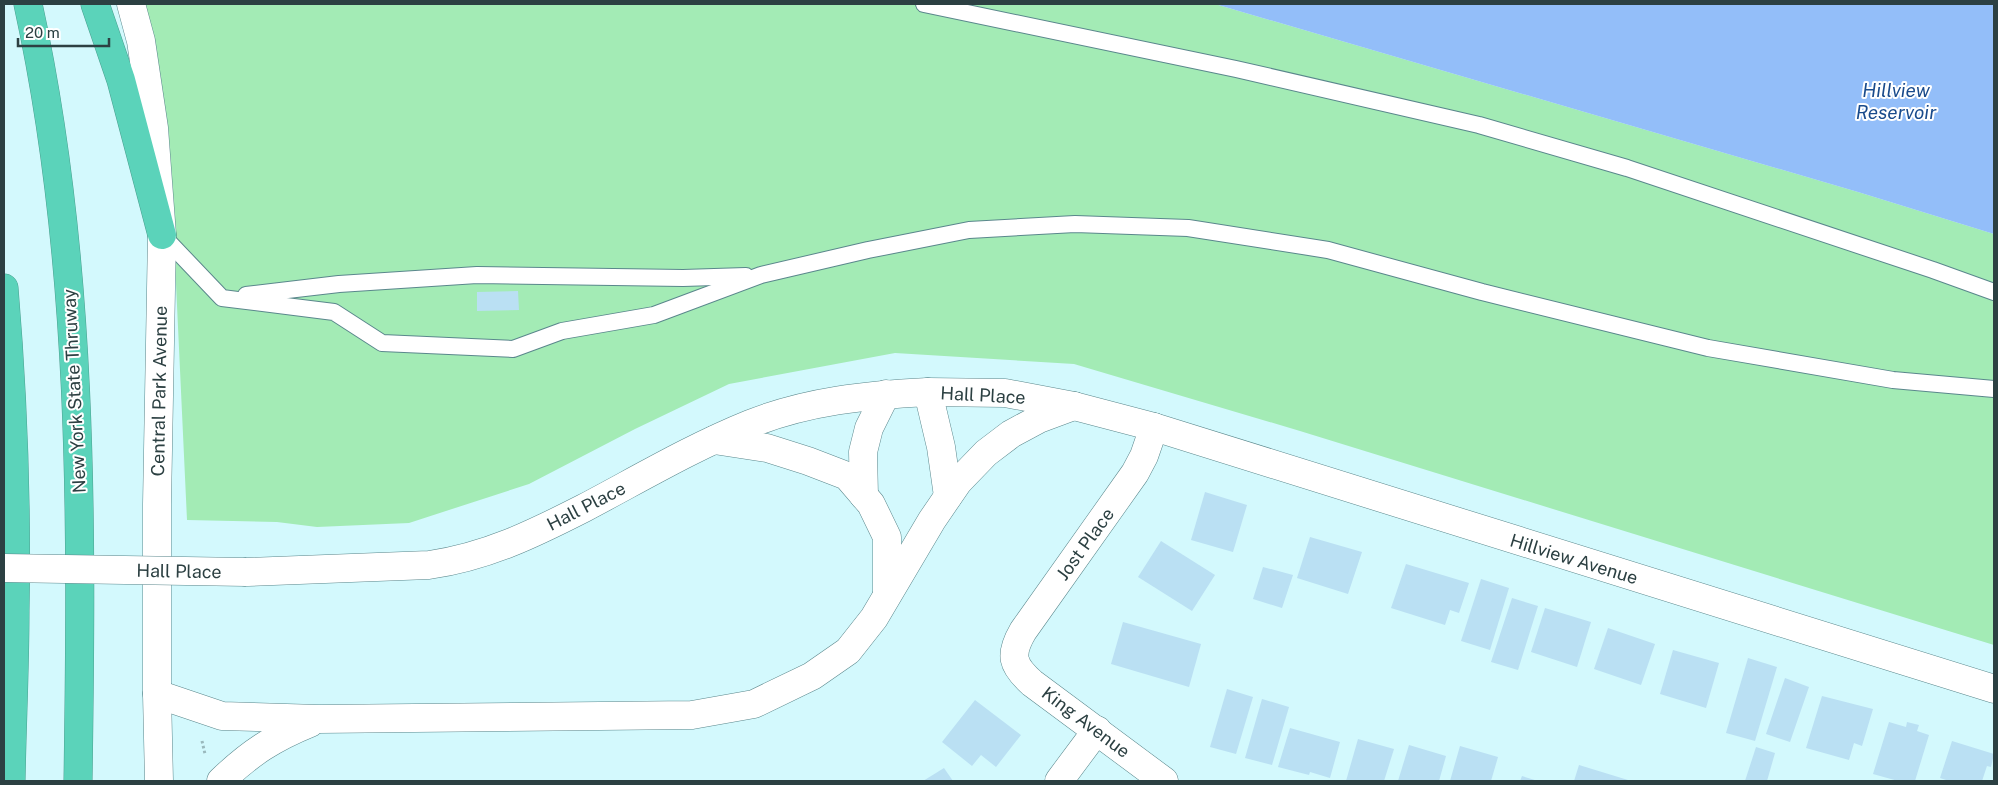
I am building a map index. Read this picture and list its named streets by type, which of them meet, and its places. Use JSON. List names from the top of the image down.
{
  "streets": {
    "highway": ["New York State Thruway"],
    "street": [
      "Central Park Avenue",
      "Hall Place",
      "Jost Place",
      "Hillview Avenue",
      "King Avenue"
    ]
  },
  "crossings": [
    ["Hall Place", "Jost Place"],
    ["Hall Place", "Hillview Avenue"],
    ["Jost Place", "Hillview Avenue"],
    ["Jost Place", "King Avenue"]
  ],
  "water": ["Hillview Reservoir"],
  "scale_bar": "20 m"
}
